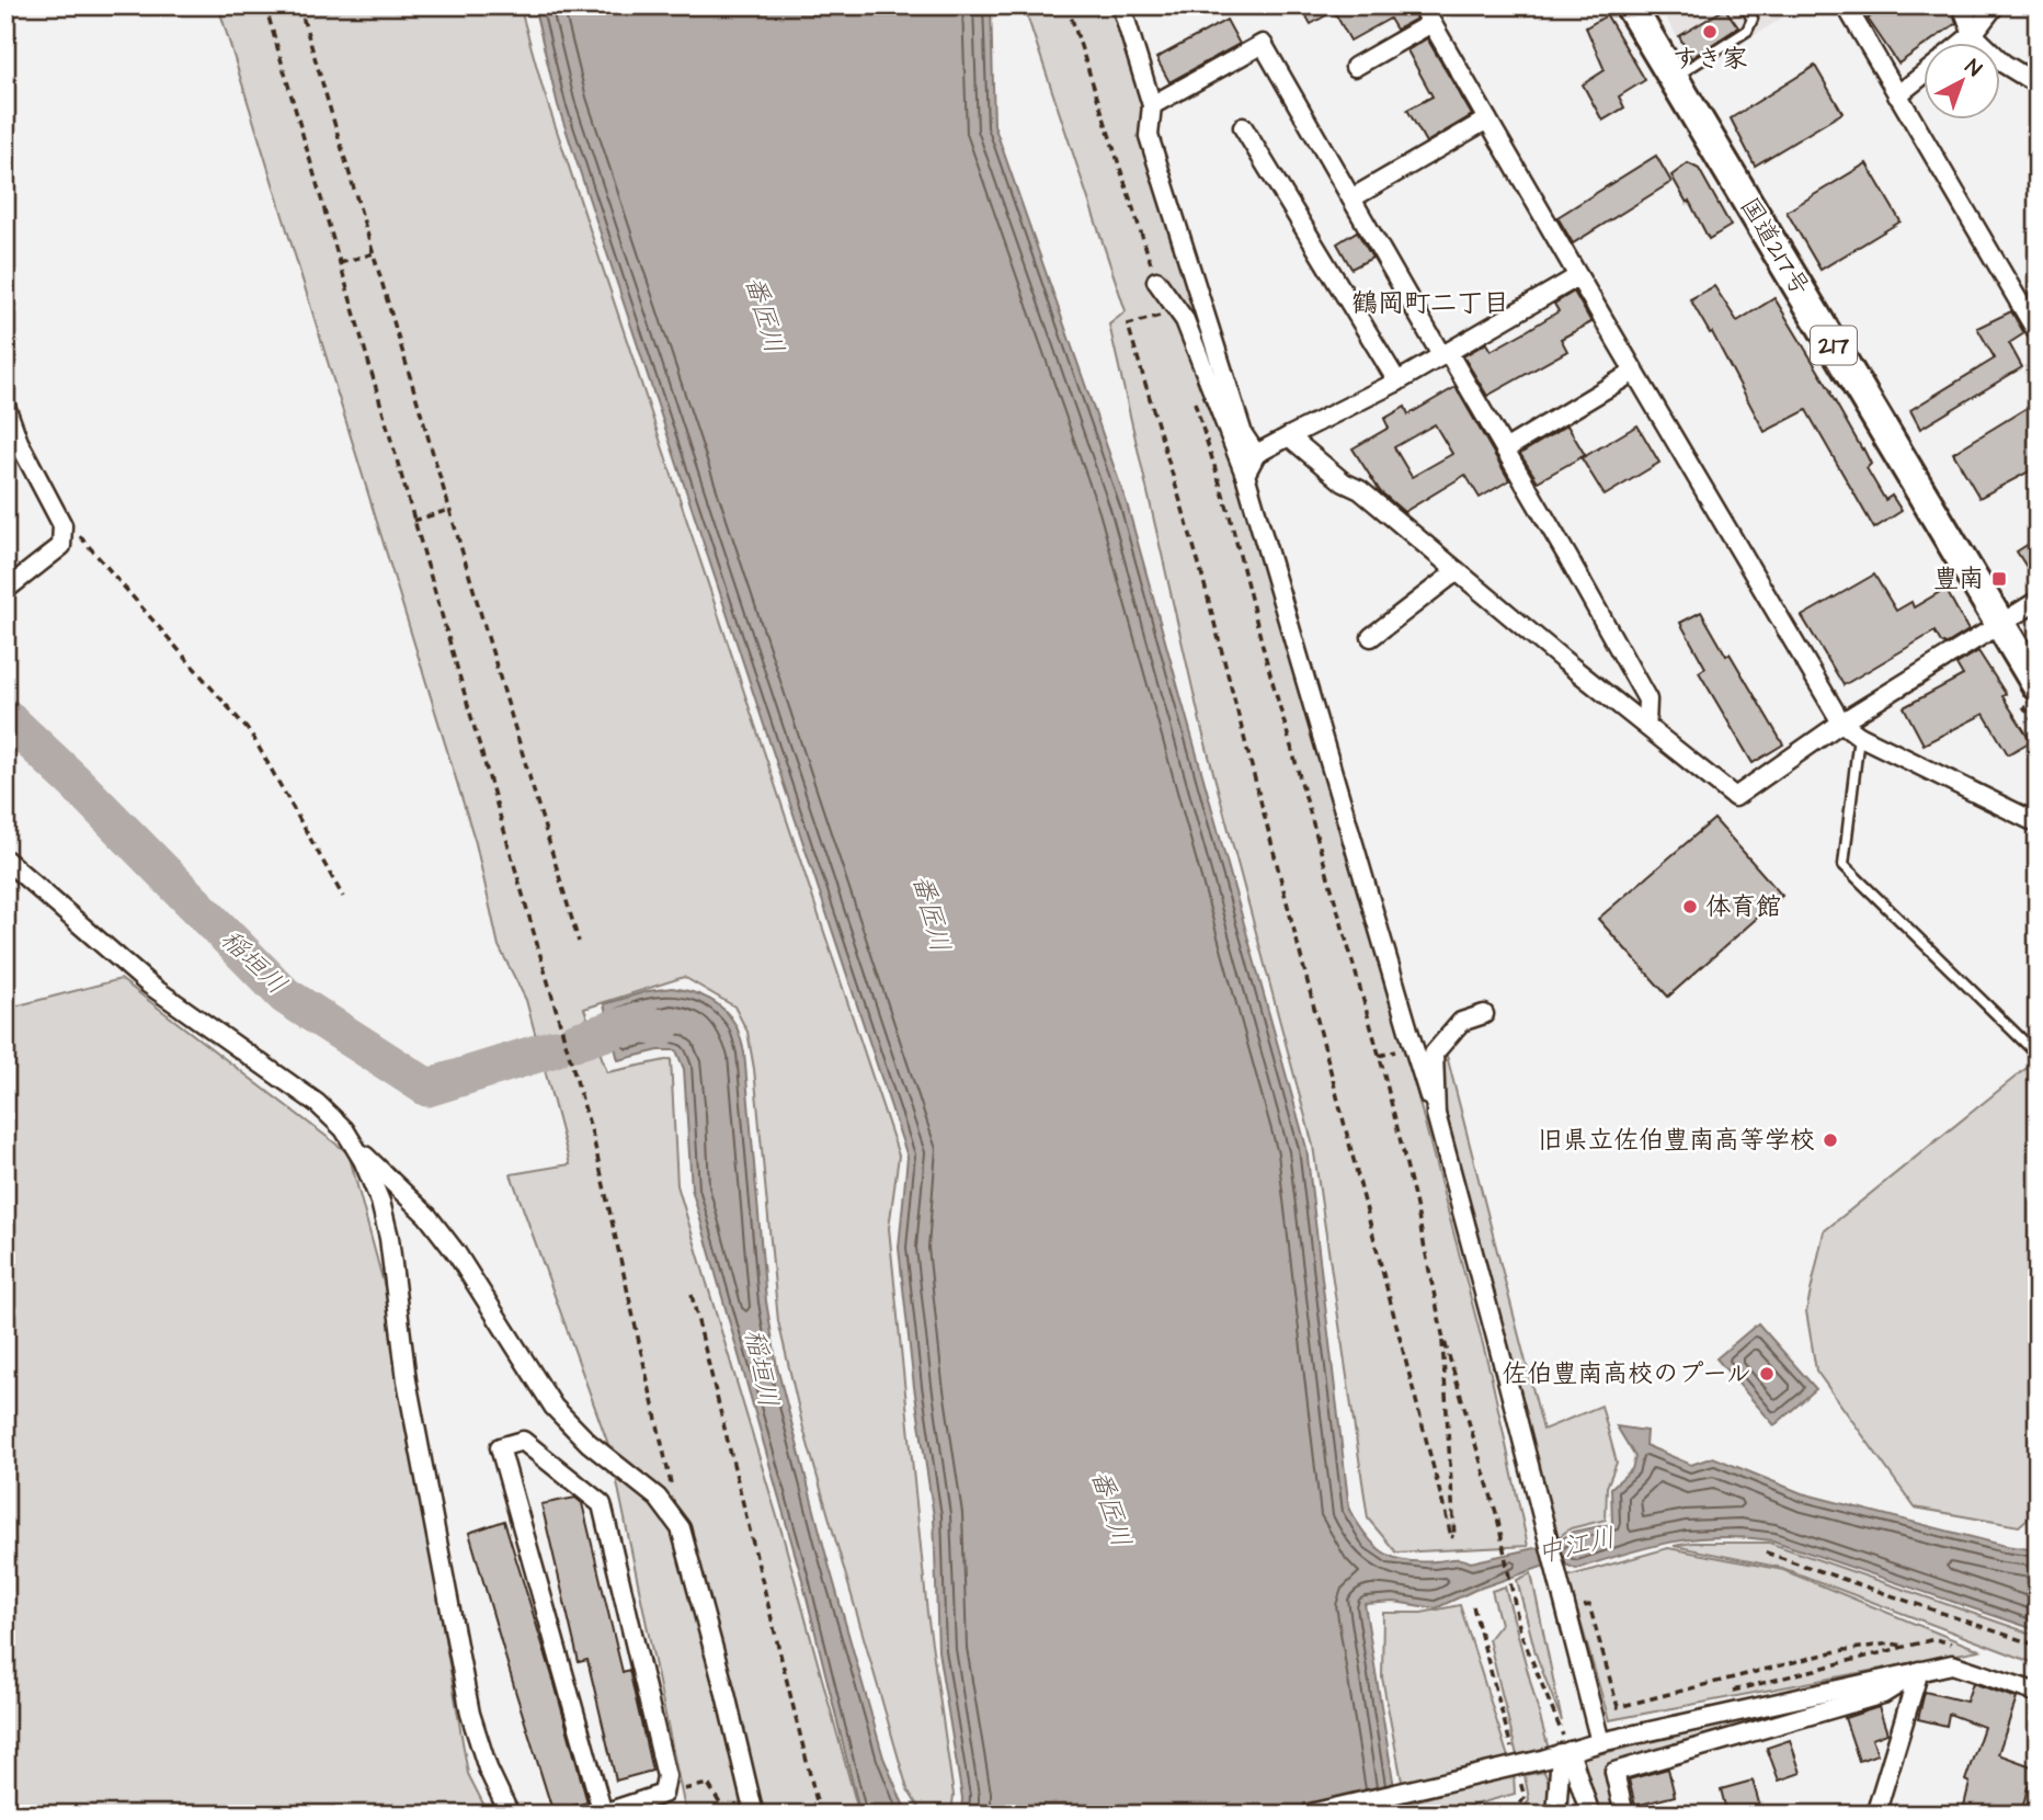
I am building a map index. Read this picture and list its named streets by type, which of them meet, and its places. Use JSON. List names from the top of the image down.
{
  "streets": {
    "highway": ["国道217号", "217"]
  },
  "districts": ["鶴岡町二丁目"],
  "water": ["番匠川", "稲垣川", "中江川"],
  "places": {
    "other": [
      "すき家",
      "体育館",
      "旧県立佐伯豊南高等学校",
      "佐伯豊南高校のプール"
    ],
    "transit": ["豊南"]
  },
  "north": "top right"
}
